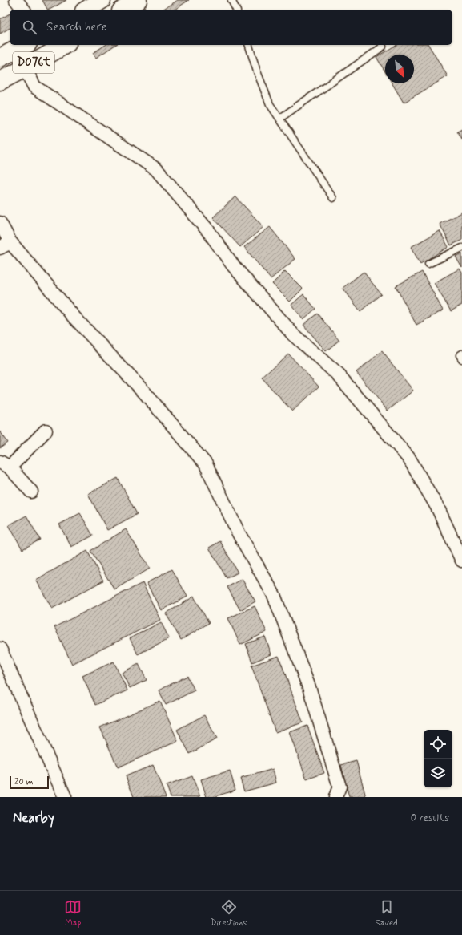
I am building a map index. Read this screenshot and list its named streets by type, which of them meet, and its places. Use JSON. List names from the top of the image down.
{
  "streets": {
    "main road": ["D076t"]
  },
  "scale_bar": "20 m",
  "north": "bottom right",
  "page": {
    "search": "Search here",
    "scale": "20 m",
    "heading": ["Nearby", "0 results"],
    "nav": ["Map", "Directions", "Saved"]
  }
}
